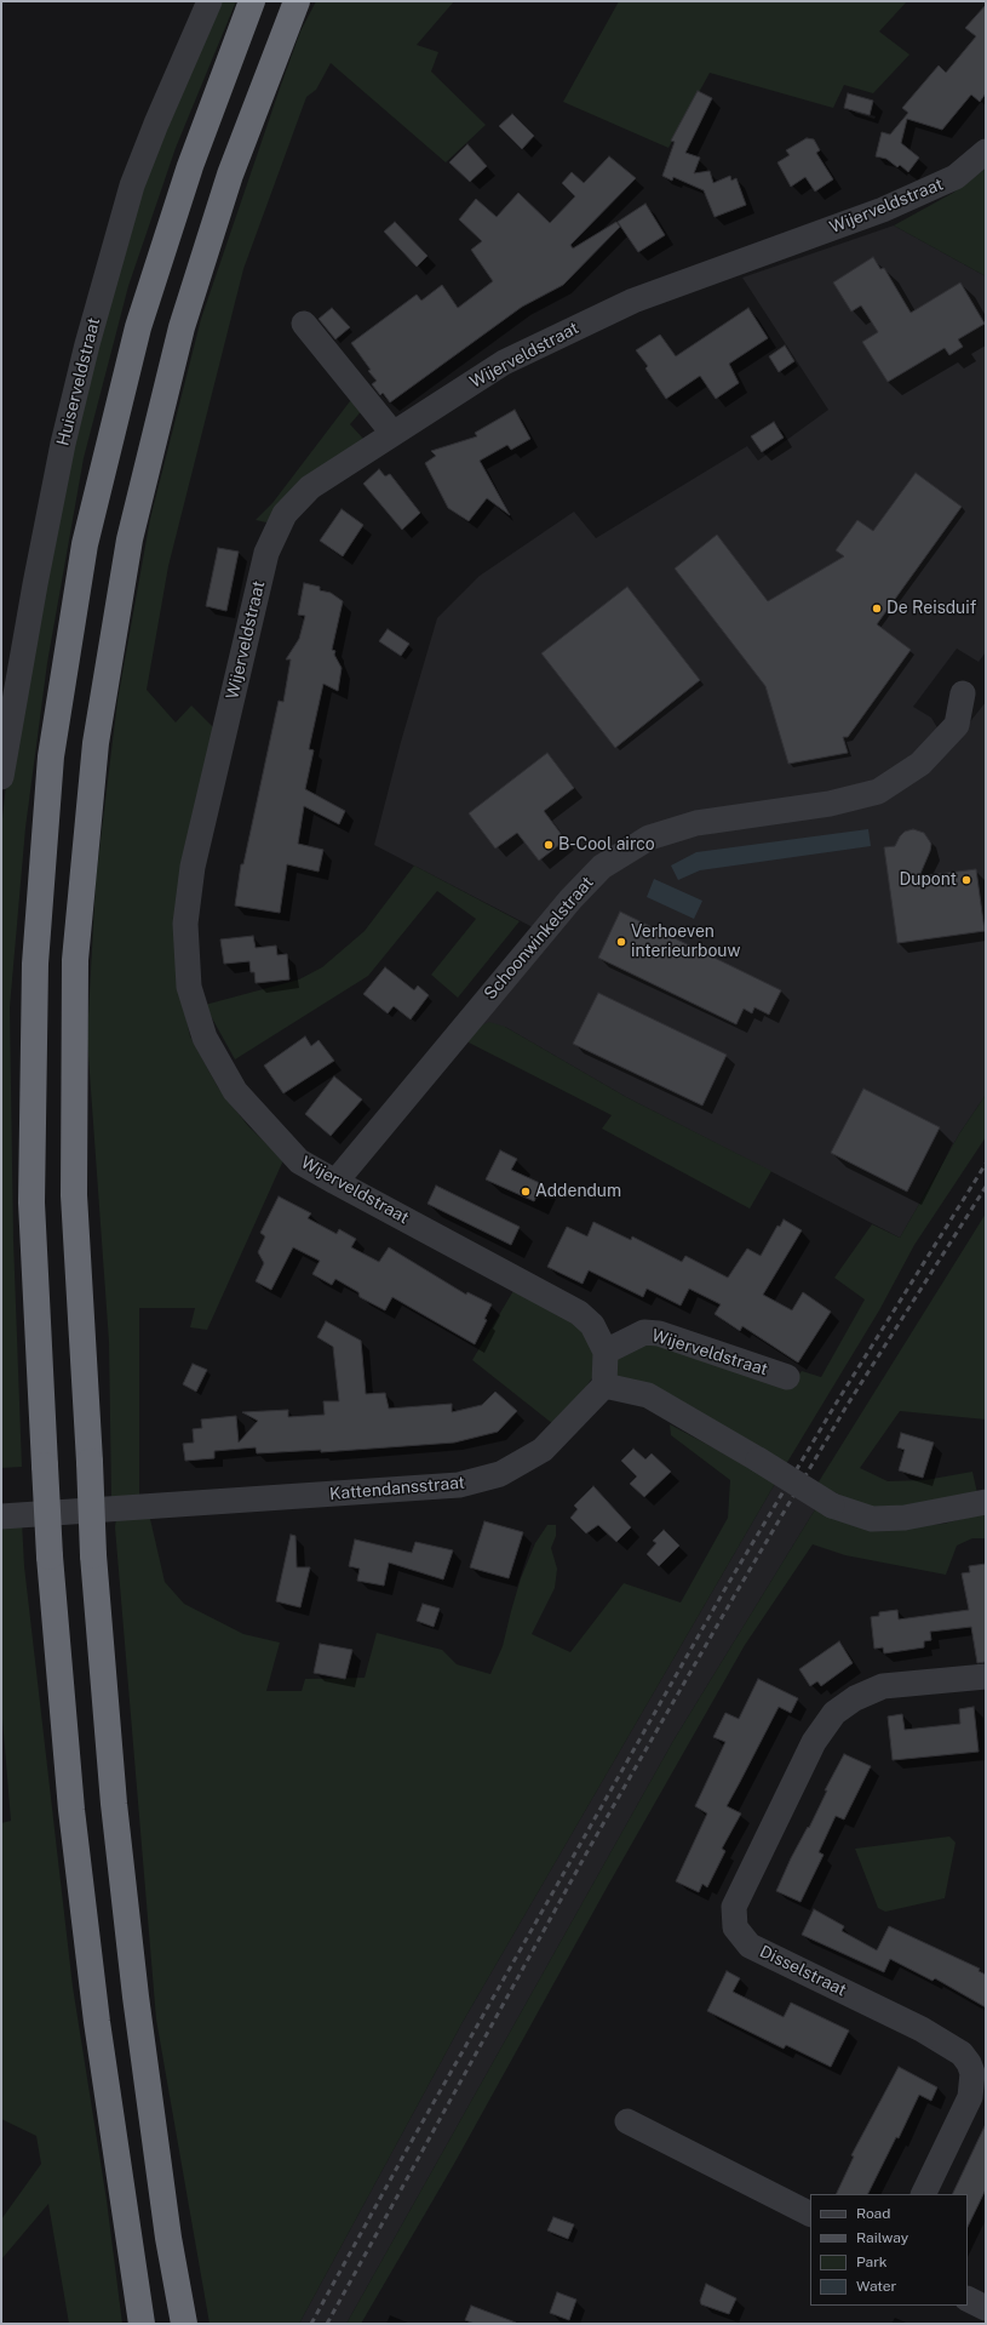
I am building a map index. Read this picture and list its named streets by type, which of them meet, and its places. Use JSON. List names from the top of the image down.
{
  "streets": {
    "street": [
      "Wijerveldstraat",
      "Huiserveldstraat",
      "Schoonwinkelstraat",
      "Kattendansstraat",
      "Disselstraat"
    ]
  },
  "crossings": [
    ["Wijerveldstraat", "Schoonwinkelstraat"],
    ["Wijerveldstraat", "Kattendansstraat"]
  ],
  "places": [
    "De Reisduif",
    "B-Cool airco",
    "Dupont",
    "Verhoeven interieurbouw",
    "Addendum"
  ],
  "legend": [
    "Road",
    "Railway",
    "Park",
    "Water"
  ]
}
